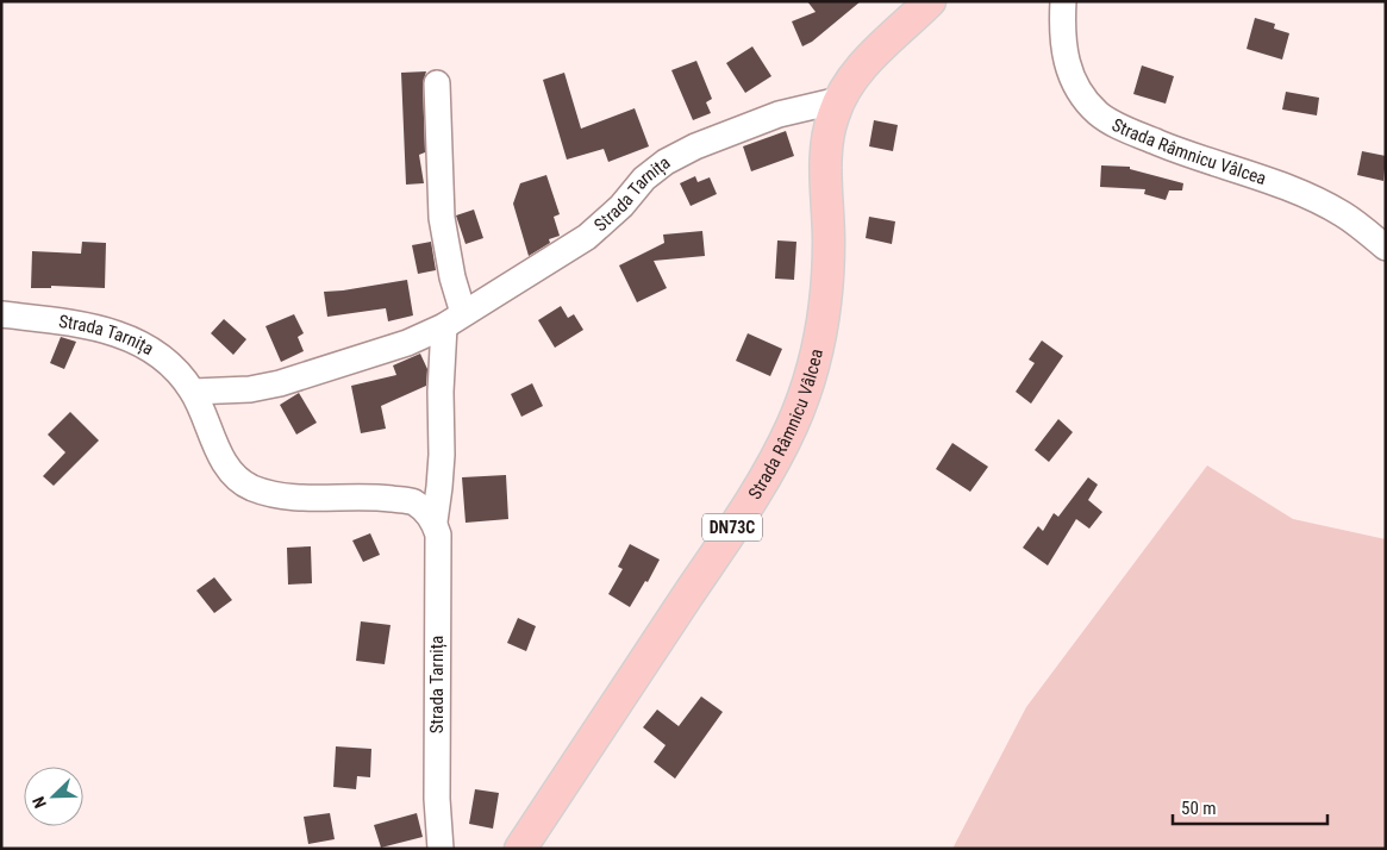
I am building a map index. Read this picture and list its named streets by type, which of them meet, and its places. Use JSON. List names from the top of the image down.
{
  "streets": {
    "main road": ["Strada Râmnicu Vâlcea", "DN73C"],
    "street": ["Strada Tarnița"]
  },
  "crossings": [
    ["Strada Râmnicu Vâlcea", "Strada Tarnița"]
  ],
  "scale_bar": "50 m",
  "north": "bottom left"
}
